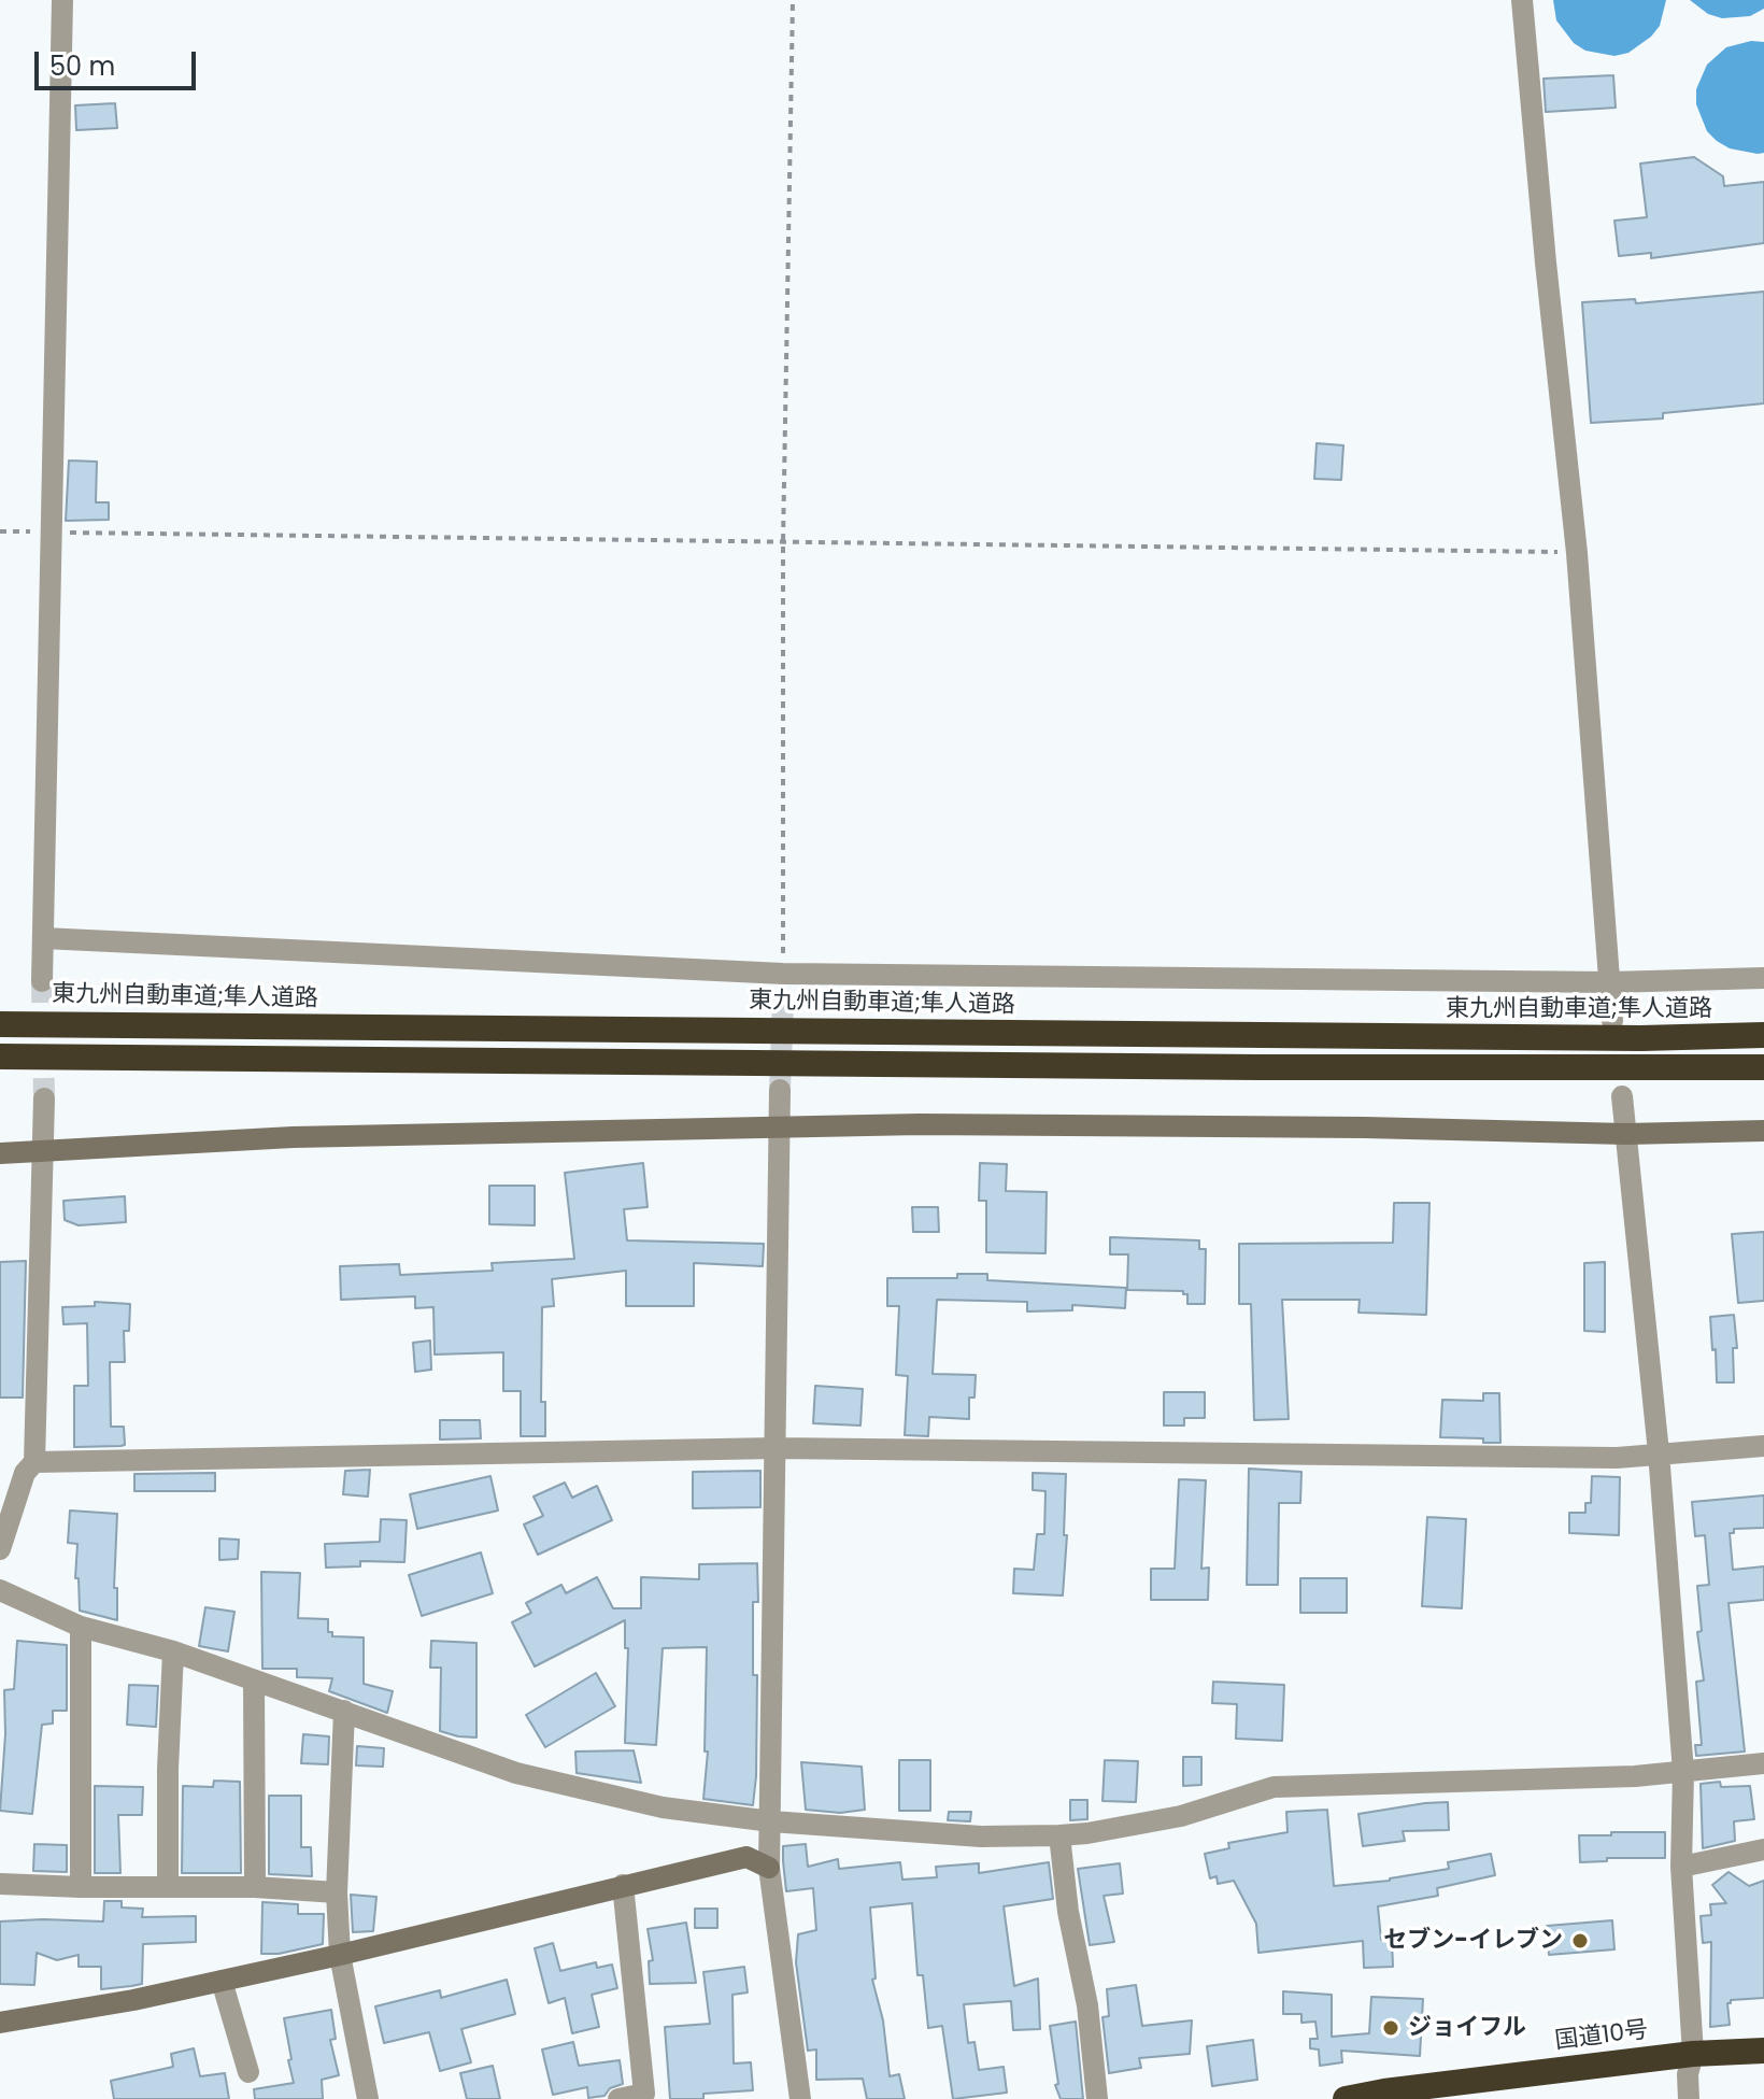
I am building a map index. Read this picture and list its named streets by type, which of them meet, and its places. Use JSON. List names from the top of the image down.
{
  "streets": {
    "highway": ["東九州自動車道;隼人道路", "国道10号"]
  },
  "places": ["セブン-イレブン", "ジョイフル"],
  "scale_bar": "50 m"
}
